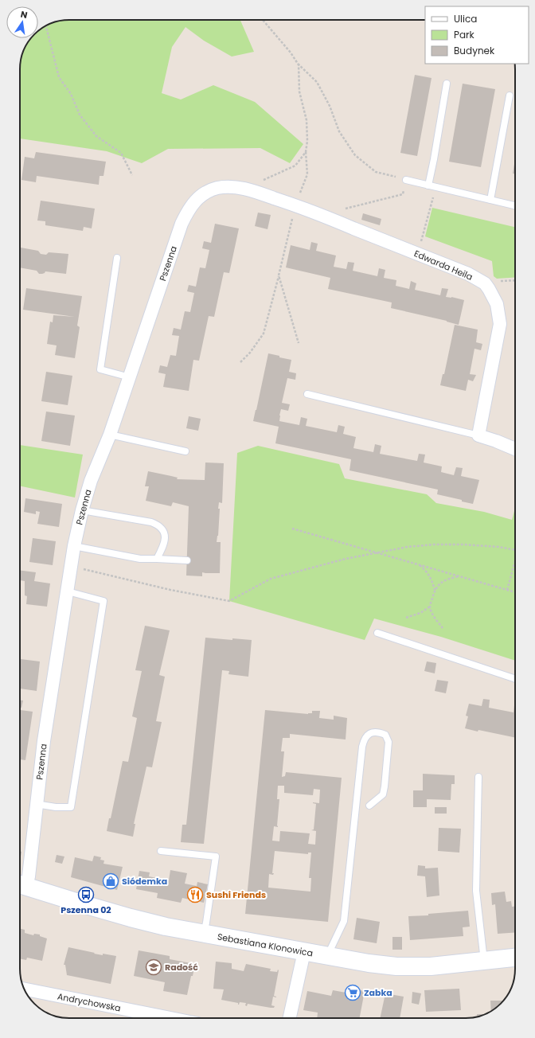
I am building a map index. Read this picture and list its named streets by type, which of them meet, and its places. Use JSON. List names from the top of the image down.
{
  "streets": {
    "street": [
      "Pszenna",
      "Edwarda Heila",
      "Sebastiana Klonowica",
      "Andrychowska"
    ]
  },
  "crossings": [
    ["Pszenna", "Edwarda Heila"],
    ["Pszenna", "Sebastiana Klonowica"]
  ],
  "places": {
    "shop": ["Siódemka"],
    "bus stop": ["Pszenna 02"],
    "restaurant": ["Sushi Friends"],
    "school or university": ["Radość"],
    "supermarket": ["Zabka"]
  },
  "legend": ["Ulica", "Park", "Budynek"],
  "north": "top"
}
